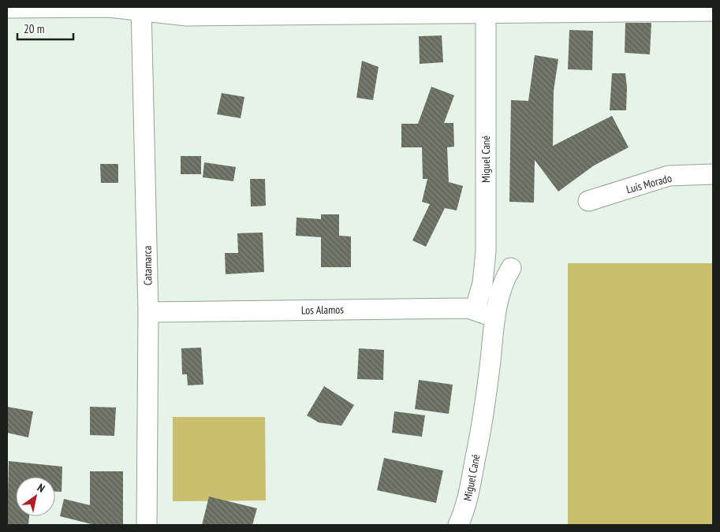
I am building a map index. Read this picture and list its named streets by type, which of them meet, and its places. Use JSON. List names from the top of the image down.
{
  "streets": {
    "street": [
      "Miguel Cané",
      "Luís Morado",
      "Catamarca",
      "Los Alamos"
    ]
  },
  "crossings": [
    ["Miguel Cané", "Los Alamos"],
    ["Catamarca", "Los Alamos"]
  ],
  "scale_bar": "20 m",
  "north": "top right"
}
